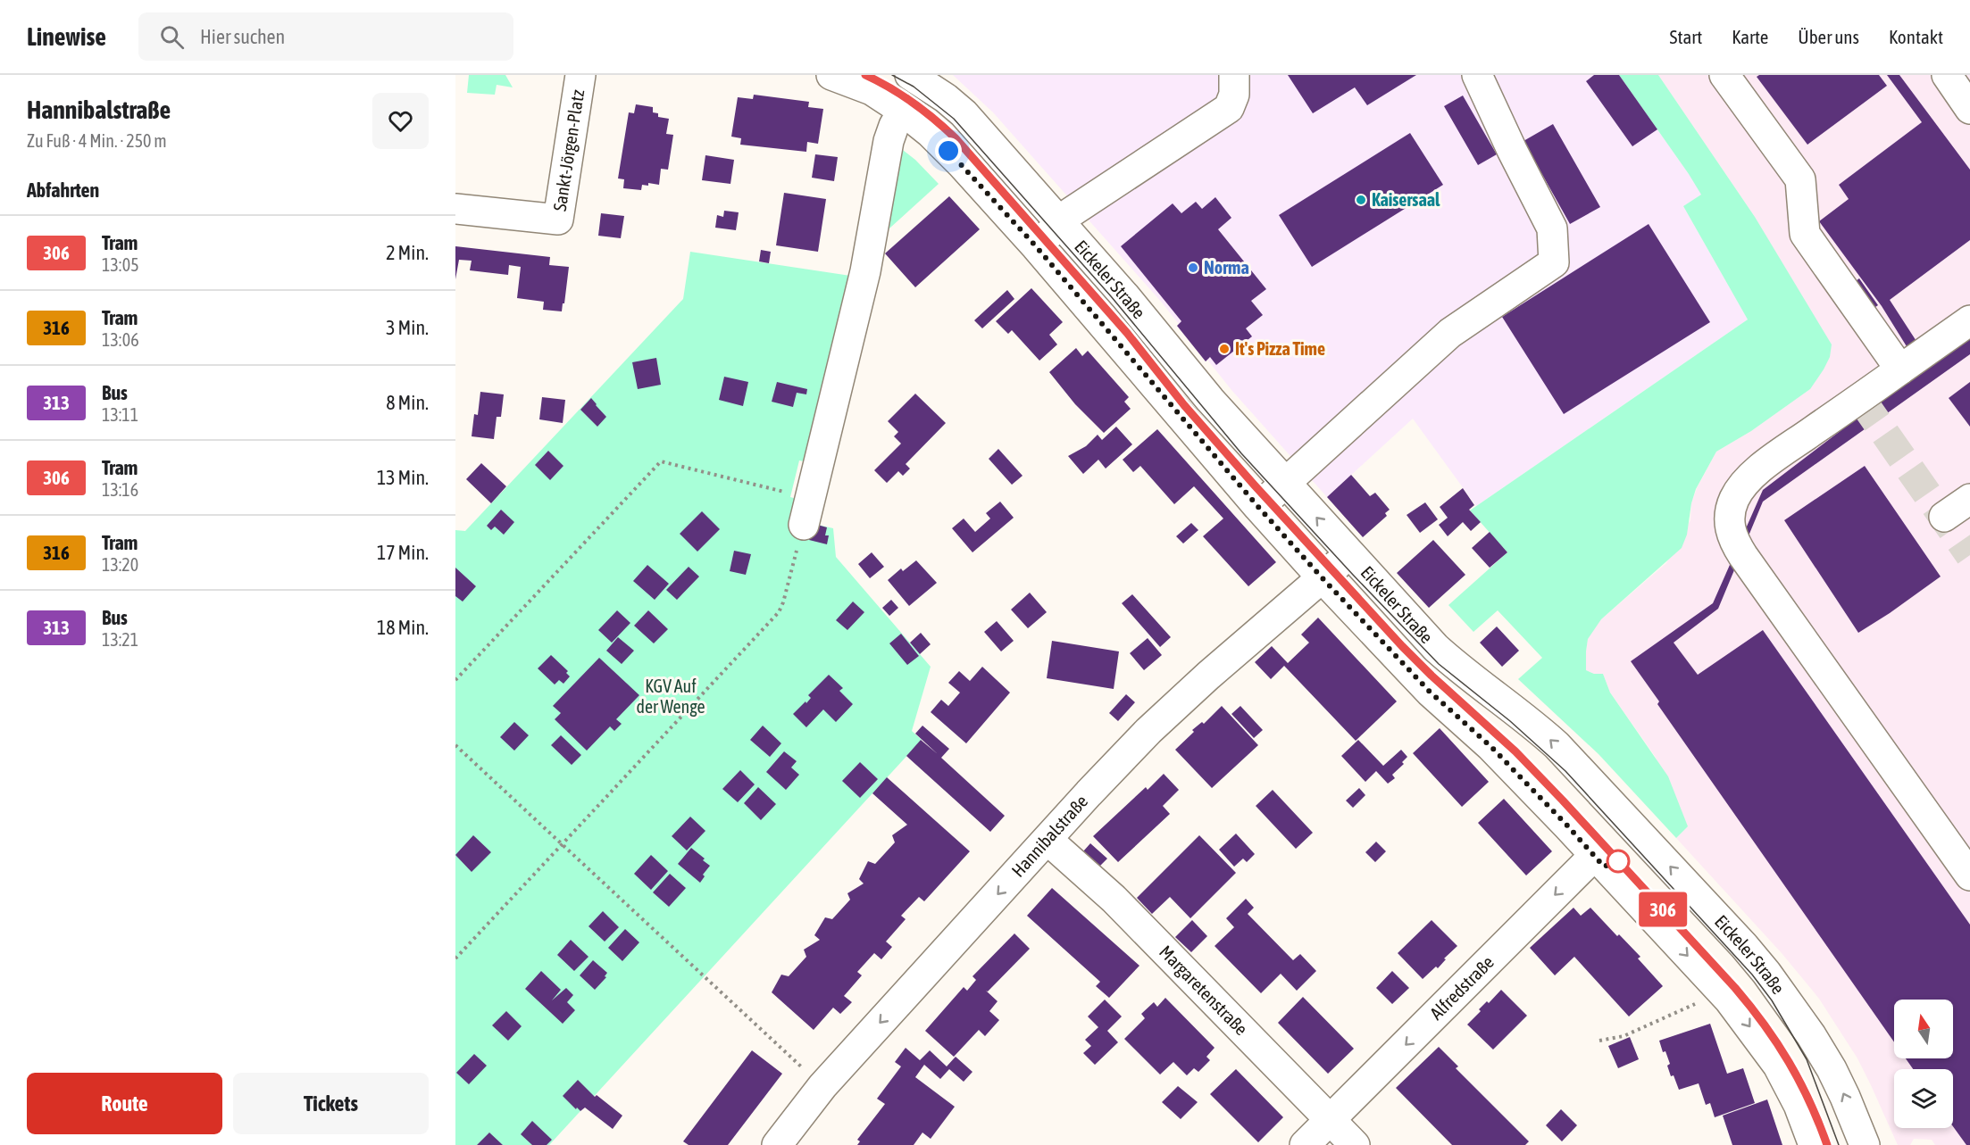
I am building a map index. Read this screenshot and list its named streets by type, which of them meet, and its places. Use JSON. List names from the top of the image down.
{
  "streets": {
    "street": [
      "Sankt-Jörgen-Platz",
      "Eickeler Straße",
      "Hannibalstraße",
      "Alfredstraße",
      "Margaretenstraße"
    ]
  },
  "crossings": [
    ["Eickeler Straße", "Hannibalstraße"],
    ["Eickeler Straße", "Alfredstraße"],
    ["Hannibalstraße", "Margaretenstraße"],
    ["Alfredstraße", "Margaretenstraße"]
  ],
  "one_way": ["Hannibalstraße", "Alfredstraße"],
  "parks": ["KGV Auf der Wenge"],
  "places": ["Kaisersaal", "Norma", "It's Pizza Time"],
  "lines": ["tram line 306"],
  "north": "top",
  "page": {
    "header": "Linewise",
    "search": "Hier suchen",
    "nav": [
      "Start",
      "Karte",
      "Über uns",
      "Kontakt"
    ],
    "heading": [
      ["Hannibalstraße", "Zu Fuß · 4 Min. · 250 m"],
      "Abfahrten"
    ],
    "on_map": "306",
    "list": [
      {
        "mark": "306",
        "name": "Tram",
        "note": "13:05",
        "value": "2 Min."
      },
      {
        "mark": "316",
        "name": "Tram",
        "note": "13:06",
        "value": "3 Min."
      },
      {
        "mark": "313",
        "name": "Bus",
        "note": "13:11",
        "value": "8 Min."
      },
      {
        "mark": "306",
        "name": "Tram",
        "note": "13:16",
        "value": "13 Min."
      },
      {
        "mark": "316",
        "name": "Tram",
        "note": "13:20",
        "value": "17 Min."
      },
      {
        "mark": "313",
        "name": "Bus",
        "note": "13:21",
        "value": "18 Min."
      }
    ],
    "buttons": ["Route", "Tickets"]
  }
}
